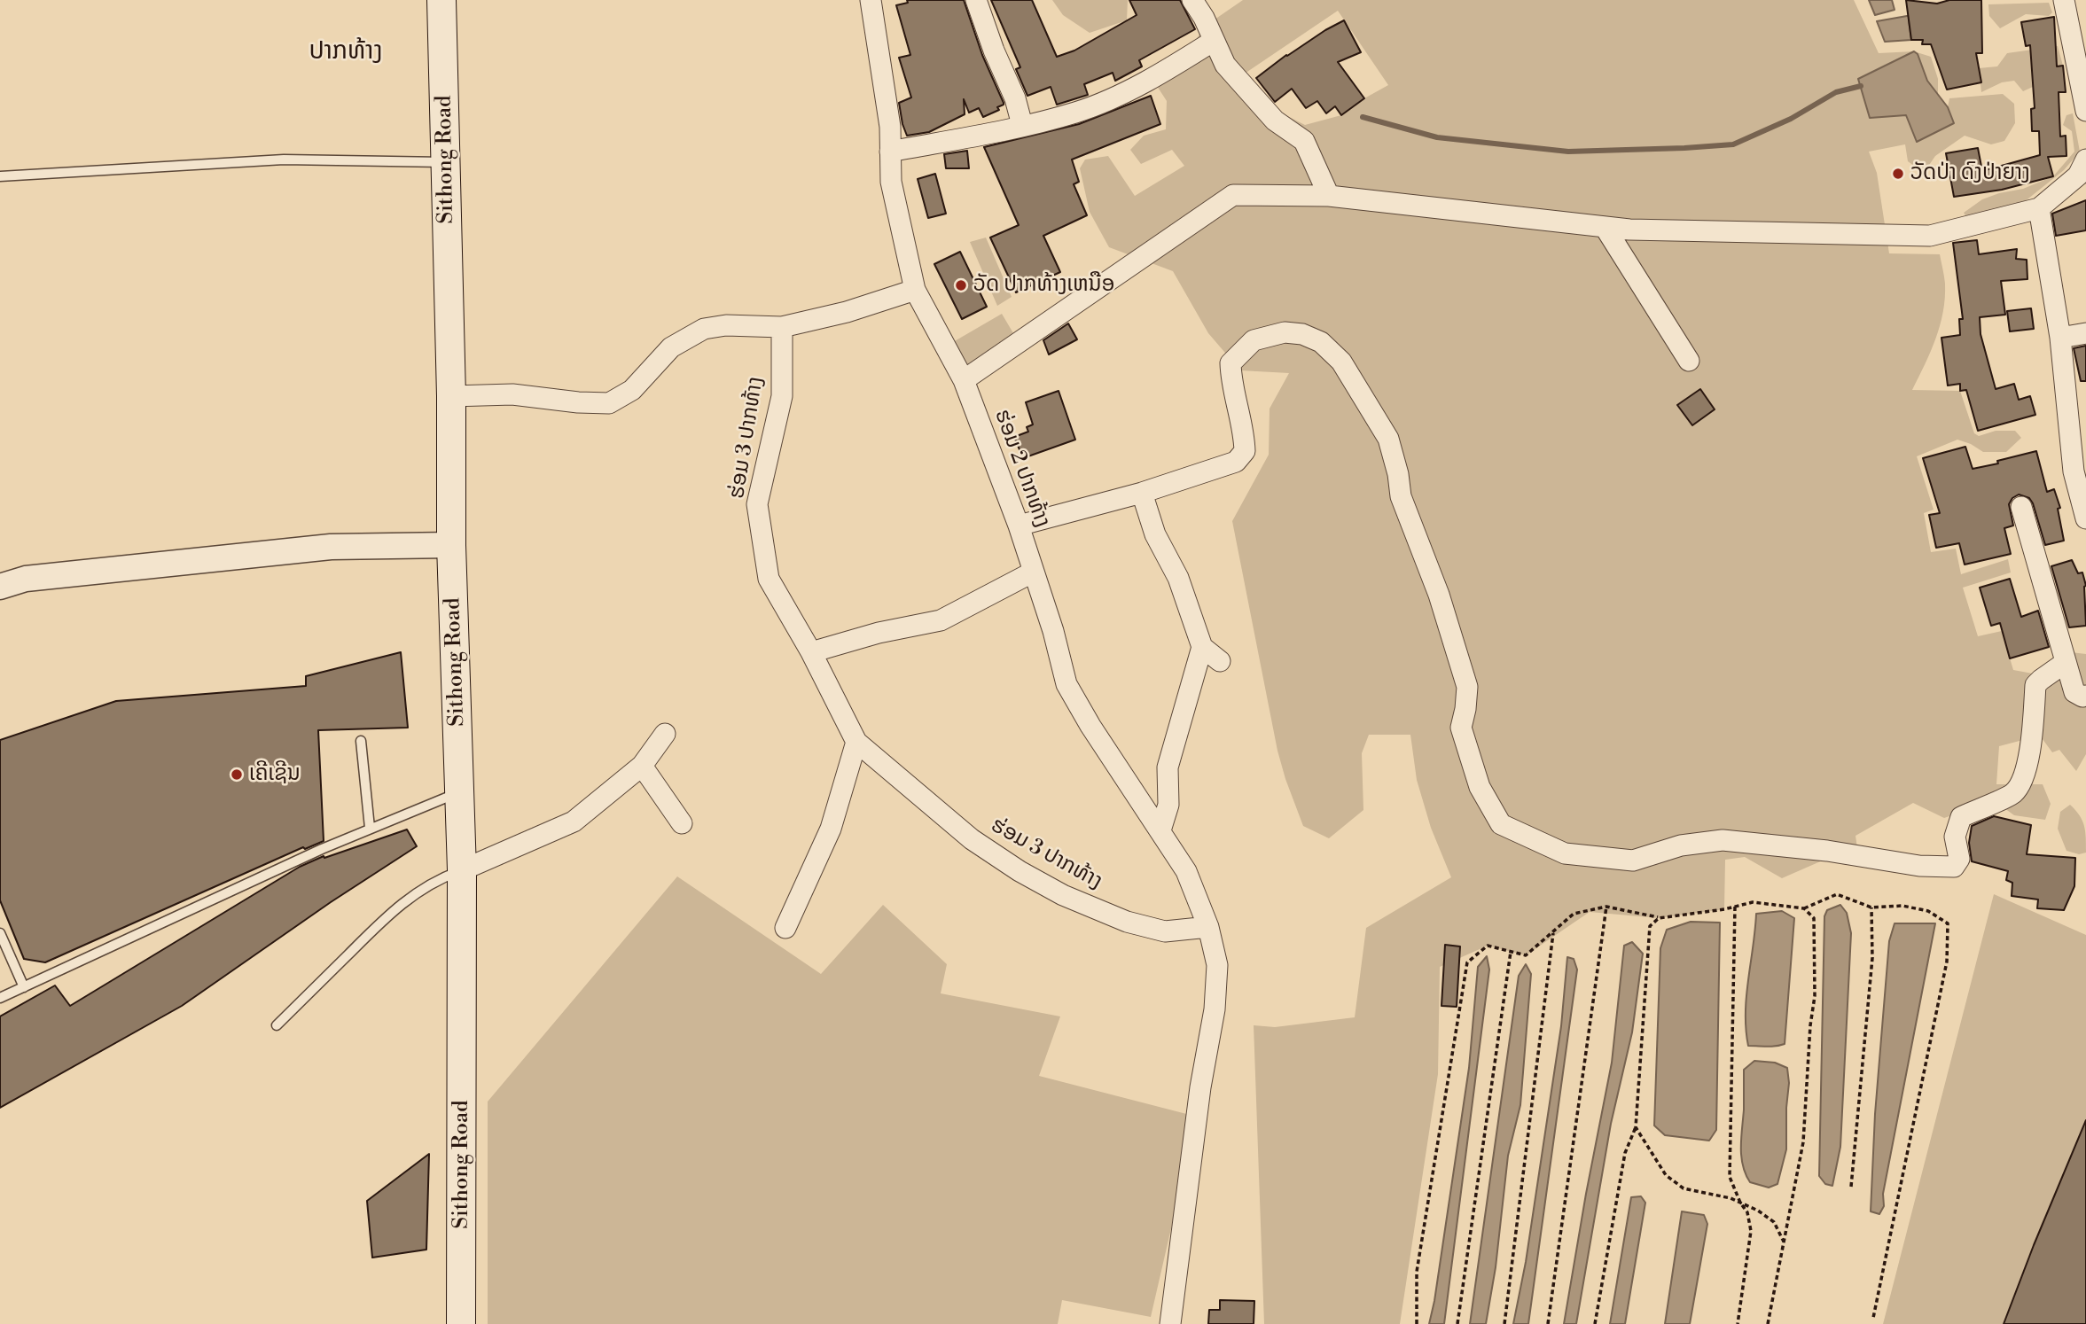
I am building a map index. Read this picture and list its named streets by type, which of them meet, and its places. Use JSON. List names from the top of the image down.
{
  "streets": {
    "main road": ["Sithong Road"],
    "street": ["ຮ່ອມ 3 ປາກທ້າງ", "ຮ່ອມ 2 ປາກທ້າງ"]
  },
  "crossings": [
    ["ຮ່ອມ 3 ປາກທ້າງ", "ຮ່ອມ 2 ປາກທ້າງ"]
  ],
  "districts": ["ປາກທ້າງ"],
  "places": ["ວັດປ່າ ດົງປ່າຍາງ", "ວັດ ປາກທ້າງເຫນືອ", "ເຄີເຊີນ"]
}
